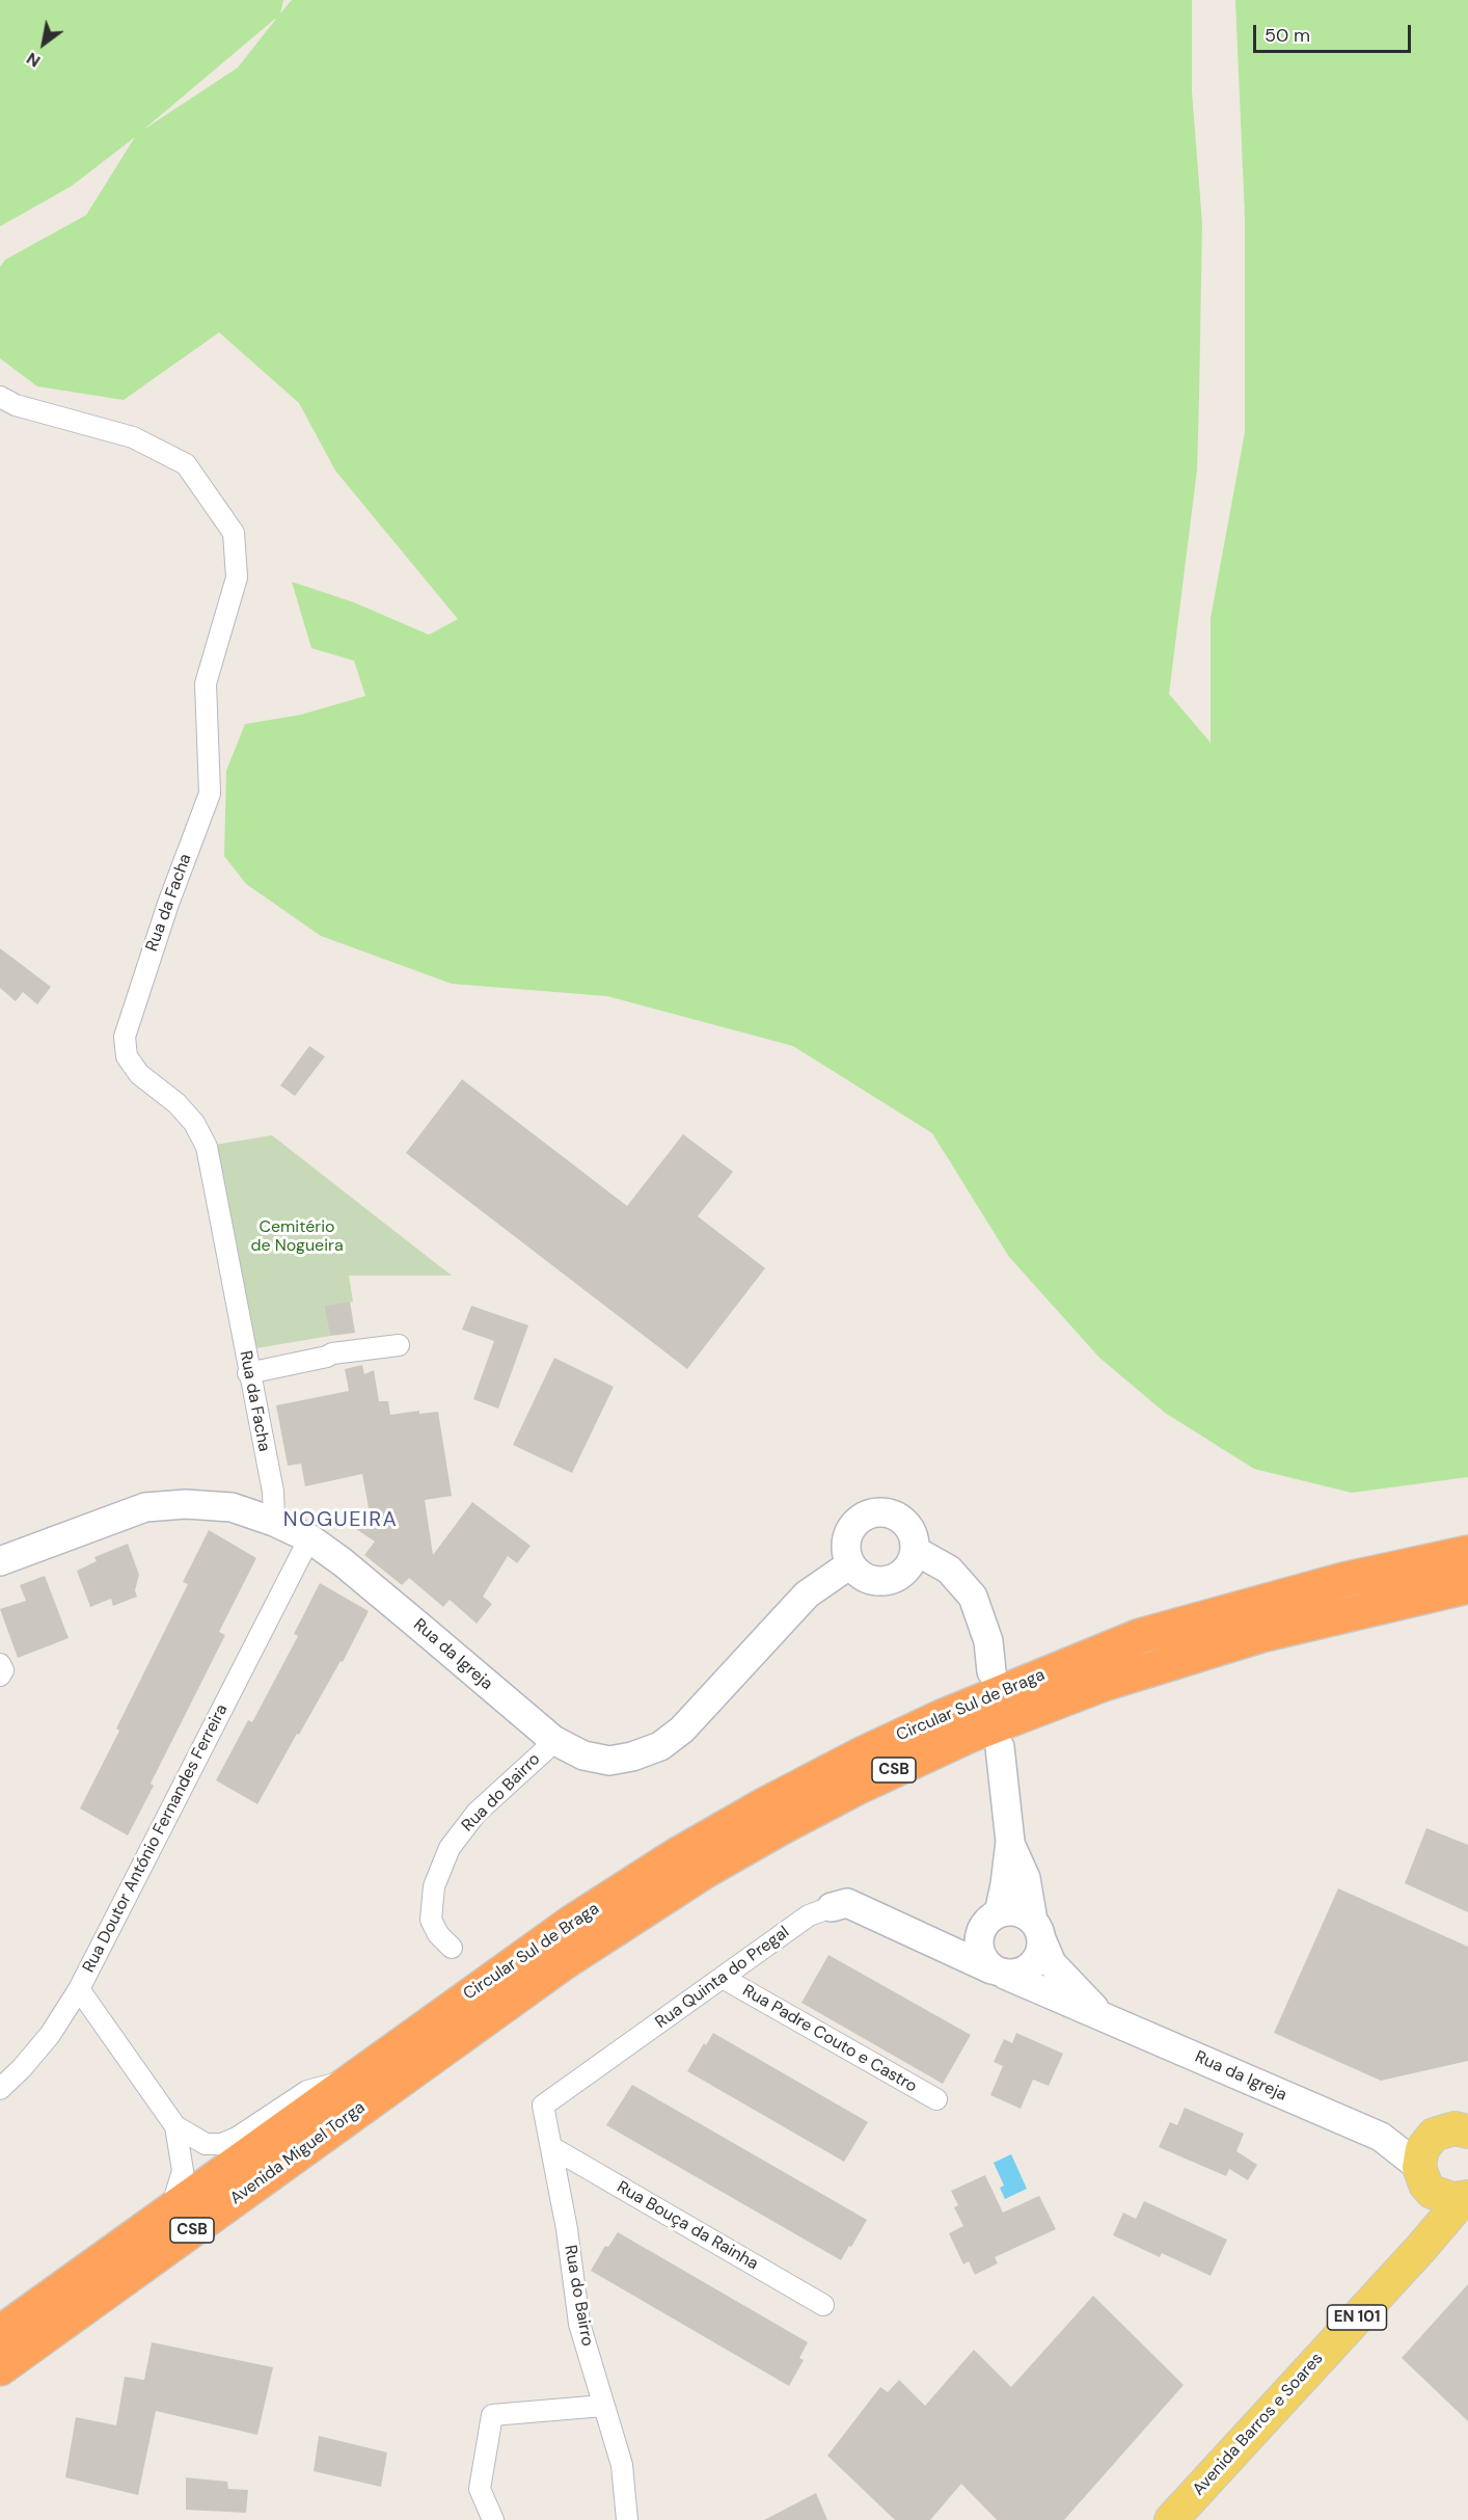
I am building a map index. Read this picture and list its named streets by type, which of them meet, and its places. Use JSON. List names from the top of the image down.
{
  "streets": {
    "highway": ["Circular Sul de Braga", "CSB", "Avenida Miguel Torga"],
    "main road": ["EN 101", "Avenida Barros e Soares"],
    "street": [
      "Rua da Facha",
      "Rua da Igreja",
      "Rua do Bairro",
      "Rua Doutor António Fernandes Ferreira",
      "Rua Quinta do Pregal",
      "Rua Padre Couto e Castro",
      "Rua Bouça da Rainha"
    ]
  },
  "crossings": [
    ["Rua da Facha", "Rua da Igreja"],
    ["Rua da Igreja", "Rua do Bairro"],
    ["Rua da Igreja", "Rua Doutor António Fernandes Ferreira"],
    ["Rua da Igreja", "Rua Quinta do Pregal"],
    ["Rua da Igreja", "Avenida Barros e Soares"],
    ["Circular Sul de Braga", "Rua Doutor António Fernandes Ferreira"],
    ["Circular Sul de Braga", "Avenida Miguel Torga"],
    ["Rua do Bairro", "Rua Quinta do Pregal"],
    ["Rua do Bairro", "Rua Bouça da Rainha"],
    ["Rua Doutor António Fernandes Ferreira", "Avenida Miguel Torga"],
    ["Rua Quinta do Pregal", "Rua Padre Couto e Castro"]
  ],
  "districts": ["NOGUEIRA"],
  "parks": ["Cemitério de Nogueira"],
  "scale_bar": "50 m",
  "north": "bottom left"
}
